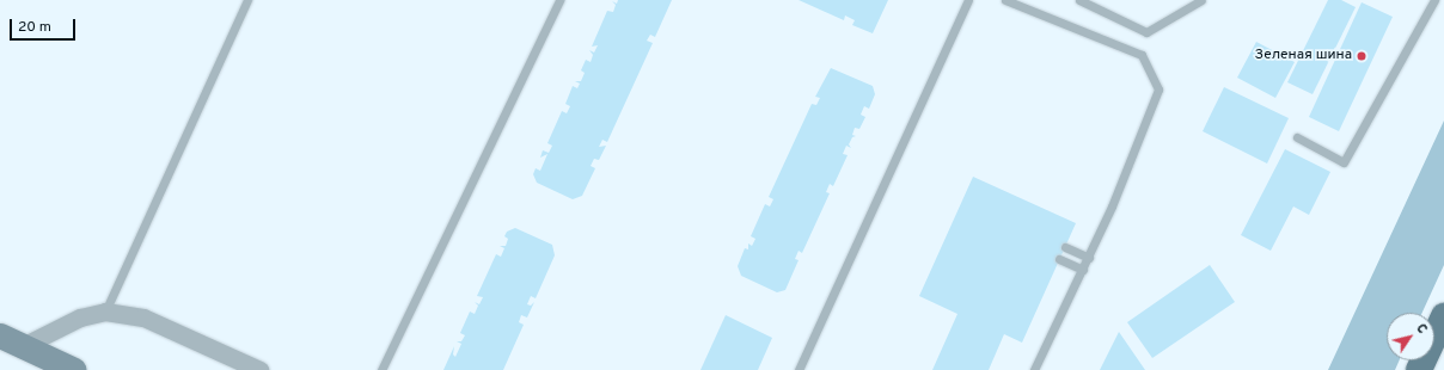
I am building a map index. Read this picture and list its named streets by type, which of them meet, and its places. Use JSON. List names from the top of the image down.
{
  "places": ["Зеленая шина"],
  "scale_bar": "20 m",
  "north": "top right"
}
